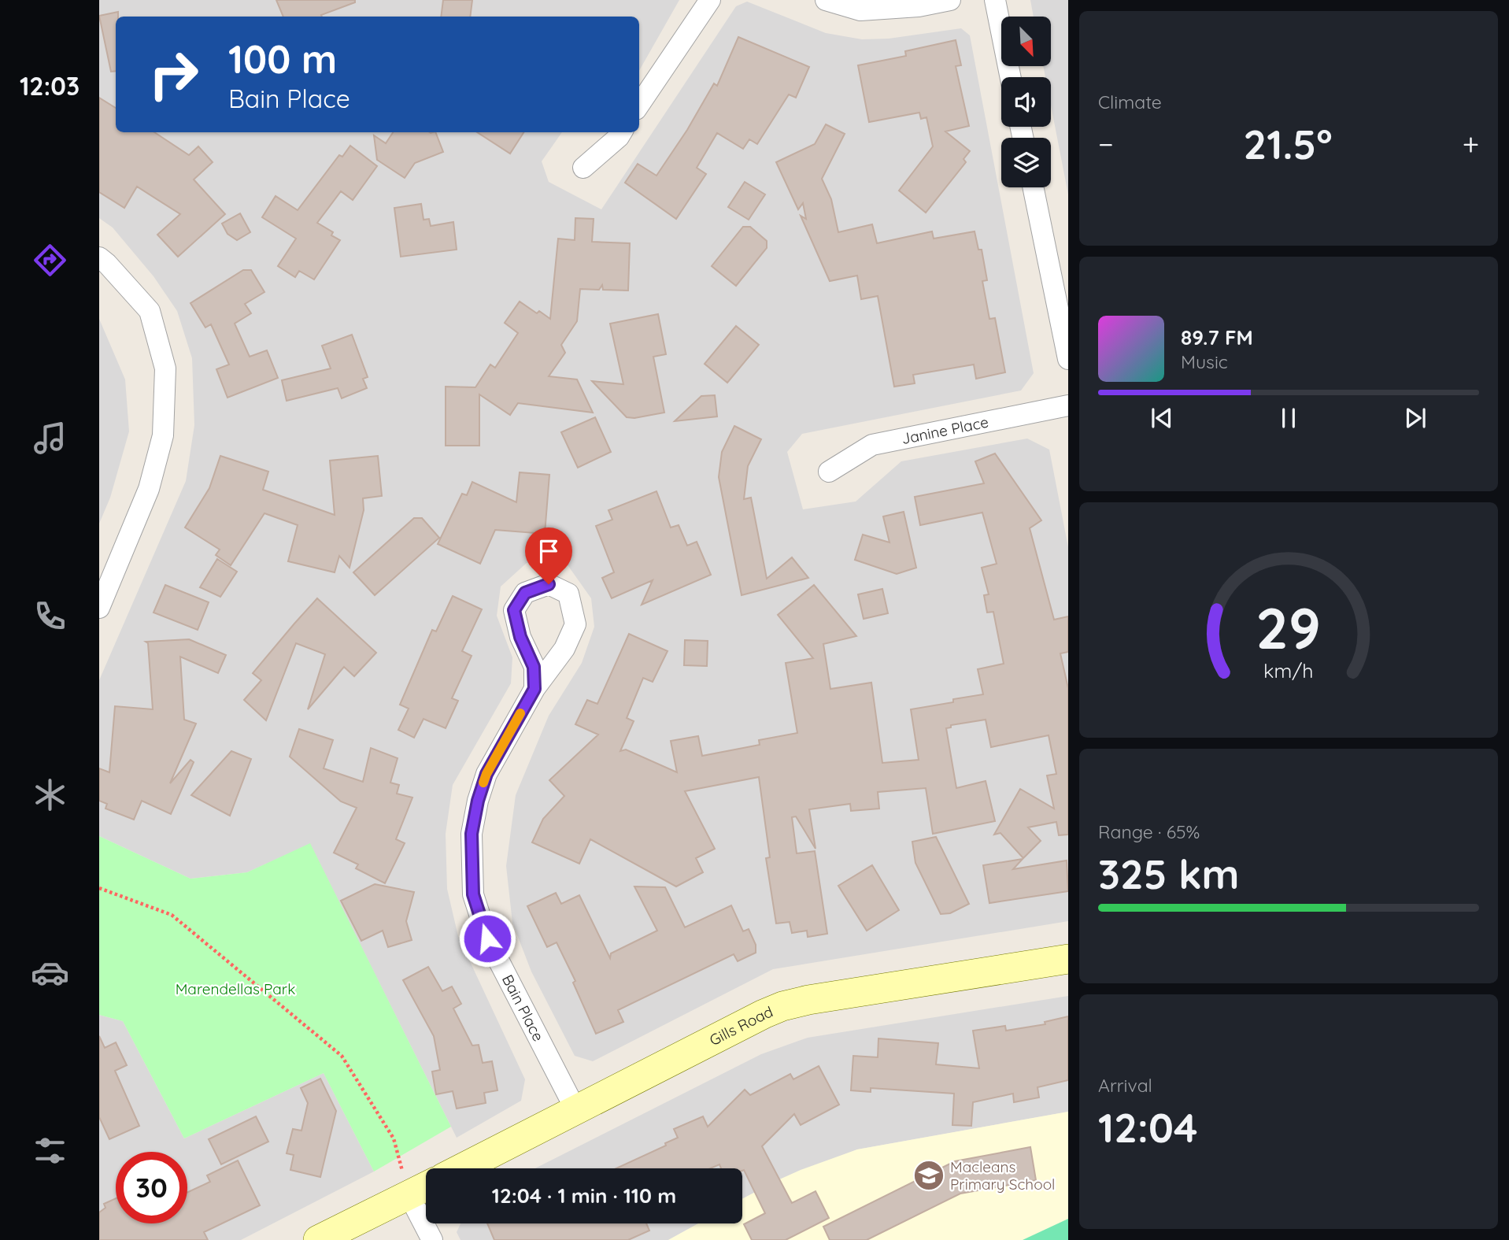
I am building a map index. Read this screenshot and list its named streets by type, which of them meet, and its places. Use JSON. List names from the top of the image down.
{
  "streets": {
    "street": ["Janine Place", "Bain Place", "Gills Road"]
  },
  "crossings": [
    ["Bain Place", "Gills Road"]
  ],
  "parks": ["Marendellas Park"],
  "places": {
    "school or university": ["Macleans Primary School"]
  },
  "north": "bottom right",
  "page": {
    "tabs": "12:03",
    "tile": [
      "Climate",
      ["Range · 65%", "325 km"],
      ["Arrival", "12:04"]
    ],
    "turn": ["100 m", "Bain Place"],
    "heat": ["−", "21.5°", "+"],
    "song": ["89.7 FM", "Music"],
    "limit": "30",
    "trip": "12:04 · 1 min · 110 m",
    "gauge": ["29", "km/h"]
  }
}
